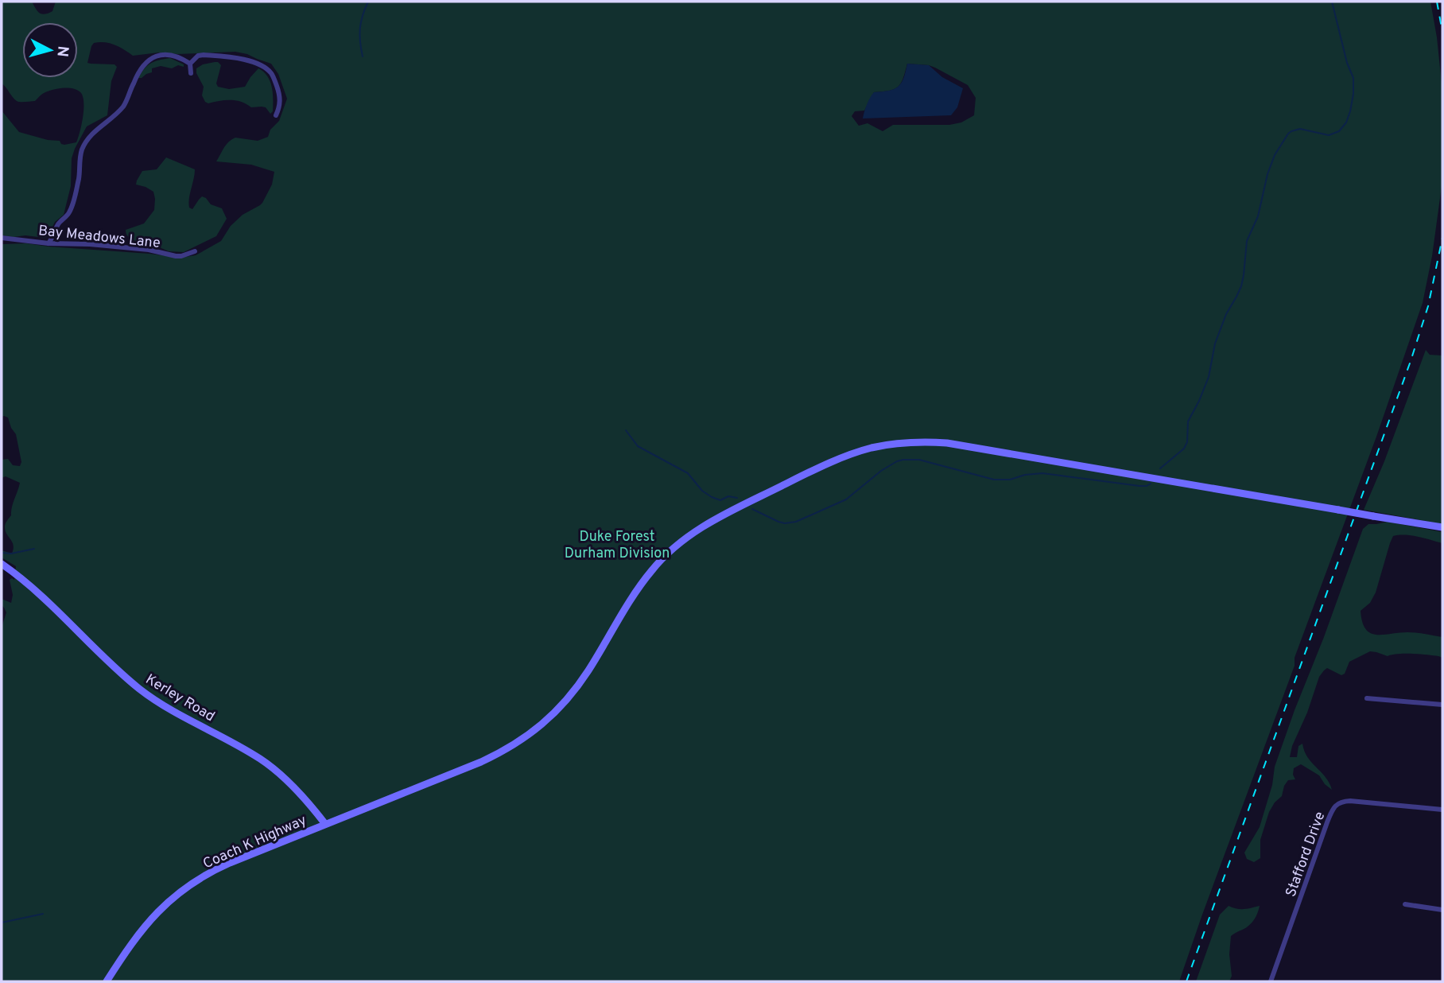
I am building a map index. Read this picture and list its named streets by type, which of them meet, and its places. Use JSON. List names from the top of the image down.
{
  "streets": {
    "street": [
      "Bay Meadows Lane",
      "Kerley Road",
      "Coach K Highway",
      "Stafford Drive"
    ]
  },
  "crossings": [
    ["Kerley Road", "Coach K Highway"]
  ],
  "parks": ["Duke Forest Durham Division"],
  "north": "right"
}
